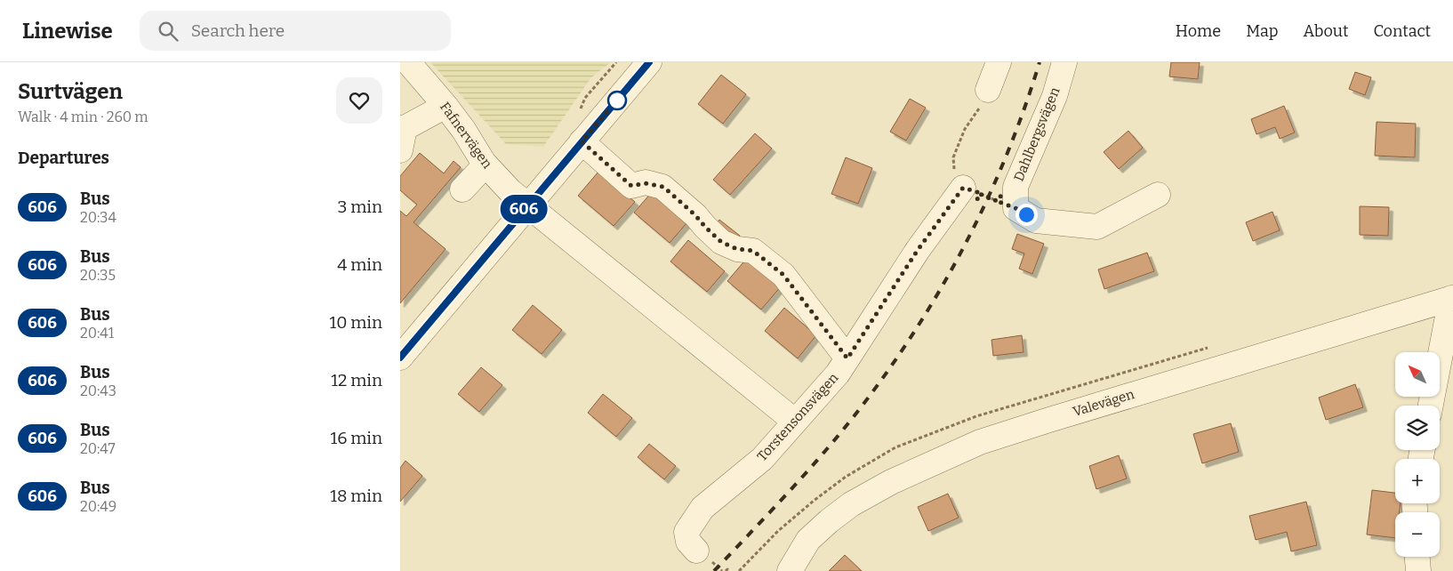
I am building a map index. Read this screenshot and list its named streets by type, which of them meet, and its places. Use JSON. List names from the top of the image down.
{
  "streets": {
    "street": [
      "Dahlbergsvägen",
      "Fafnervägen",
      "Valevägen",
      "Torstensonsvägen"
    ]
  },
  "crossings": [
    ["Fafnervägen", "Torstensonsvägen"]
  ],
  "lines": ["bus line 606"],
  "north": "top left",
  "page": {
    "header": "Linewise",
    "search": "Search here",
    "nav": [
      "Home",
      "Map",
      "About",
      "Contact"
    ],
    "heading": [
      ["Surtvägen", "Walk · 4 min · 260 m"],
      "Departures"
    ],
    "on_map": "606",
    "list": [
      {
        "mark": "606",
        "name": "Bus",
        "note": "20:34",
        "value": "3 min"
      },
      {
        "mark": "606",
        "name": "Bus",
        "note": "20:35",
        "value": "4 min"
      },
      {
        "mark": "606",
        "name": "Bus",
        "note": "20:41",
        "value": "10 min"
      },
      {
        "mark": "606",
        "name": "Bus",
        "note": "20:43",
        "value": "12 min"
      },
      {
        "mark": "606",
        "name": "Bus",
        "note": "20:47",
        "value": "16 min"
      },
      {
        "mark": "606",
        "name": "Bus",
        "note": "20:49",
        "value": "18 min"
      }
    ],
    "map_buttons": ["+", "−"]
  }
}
